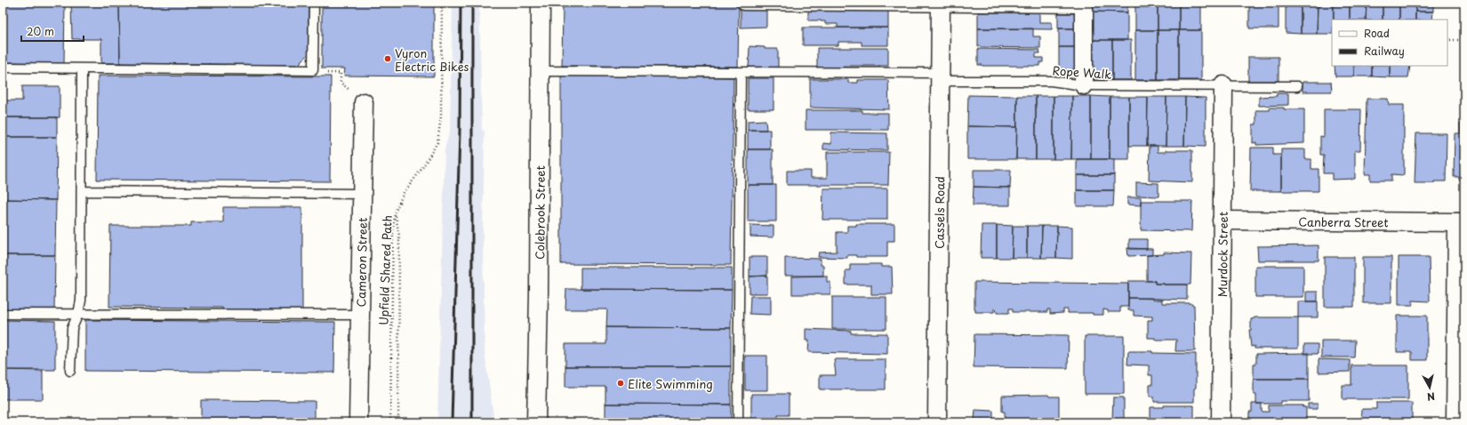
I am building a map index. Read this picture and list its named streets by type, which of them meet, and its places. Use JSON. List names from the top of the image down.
{
  "streets": {
    "street": [
      "Colebrook Street",
      "Cassels Road",
      "Canberra Street",
      "Murdock Street",
      "Cameron Street"
    ],
    "lane": ["Rope Walk"],
    "path": ["Upfield Shared Path"]
  },
  "crossings": [
    ["Rope Walk", "Colebrook Street"],
    ["Rope Walk", "Cassels Road"],
    ["Rope Walk", "Murdock Street"],
    ["Canberra Street", "Murdock Street"]
  ],
  "places": ["Vyron Electric Bikes", "Elite Swimming"],
  "legend": ["Road", "Railway"],
  "scale_bar": "20 m",
  "north": "bottom"
}
